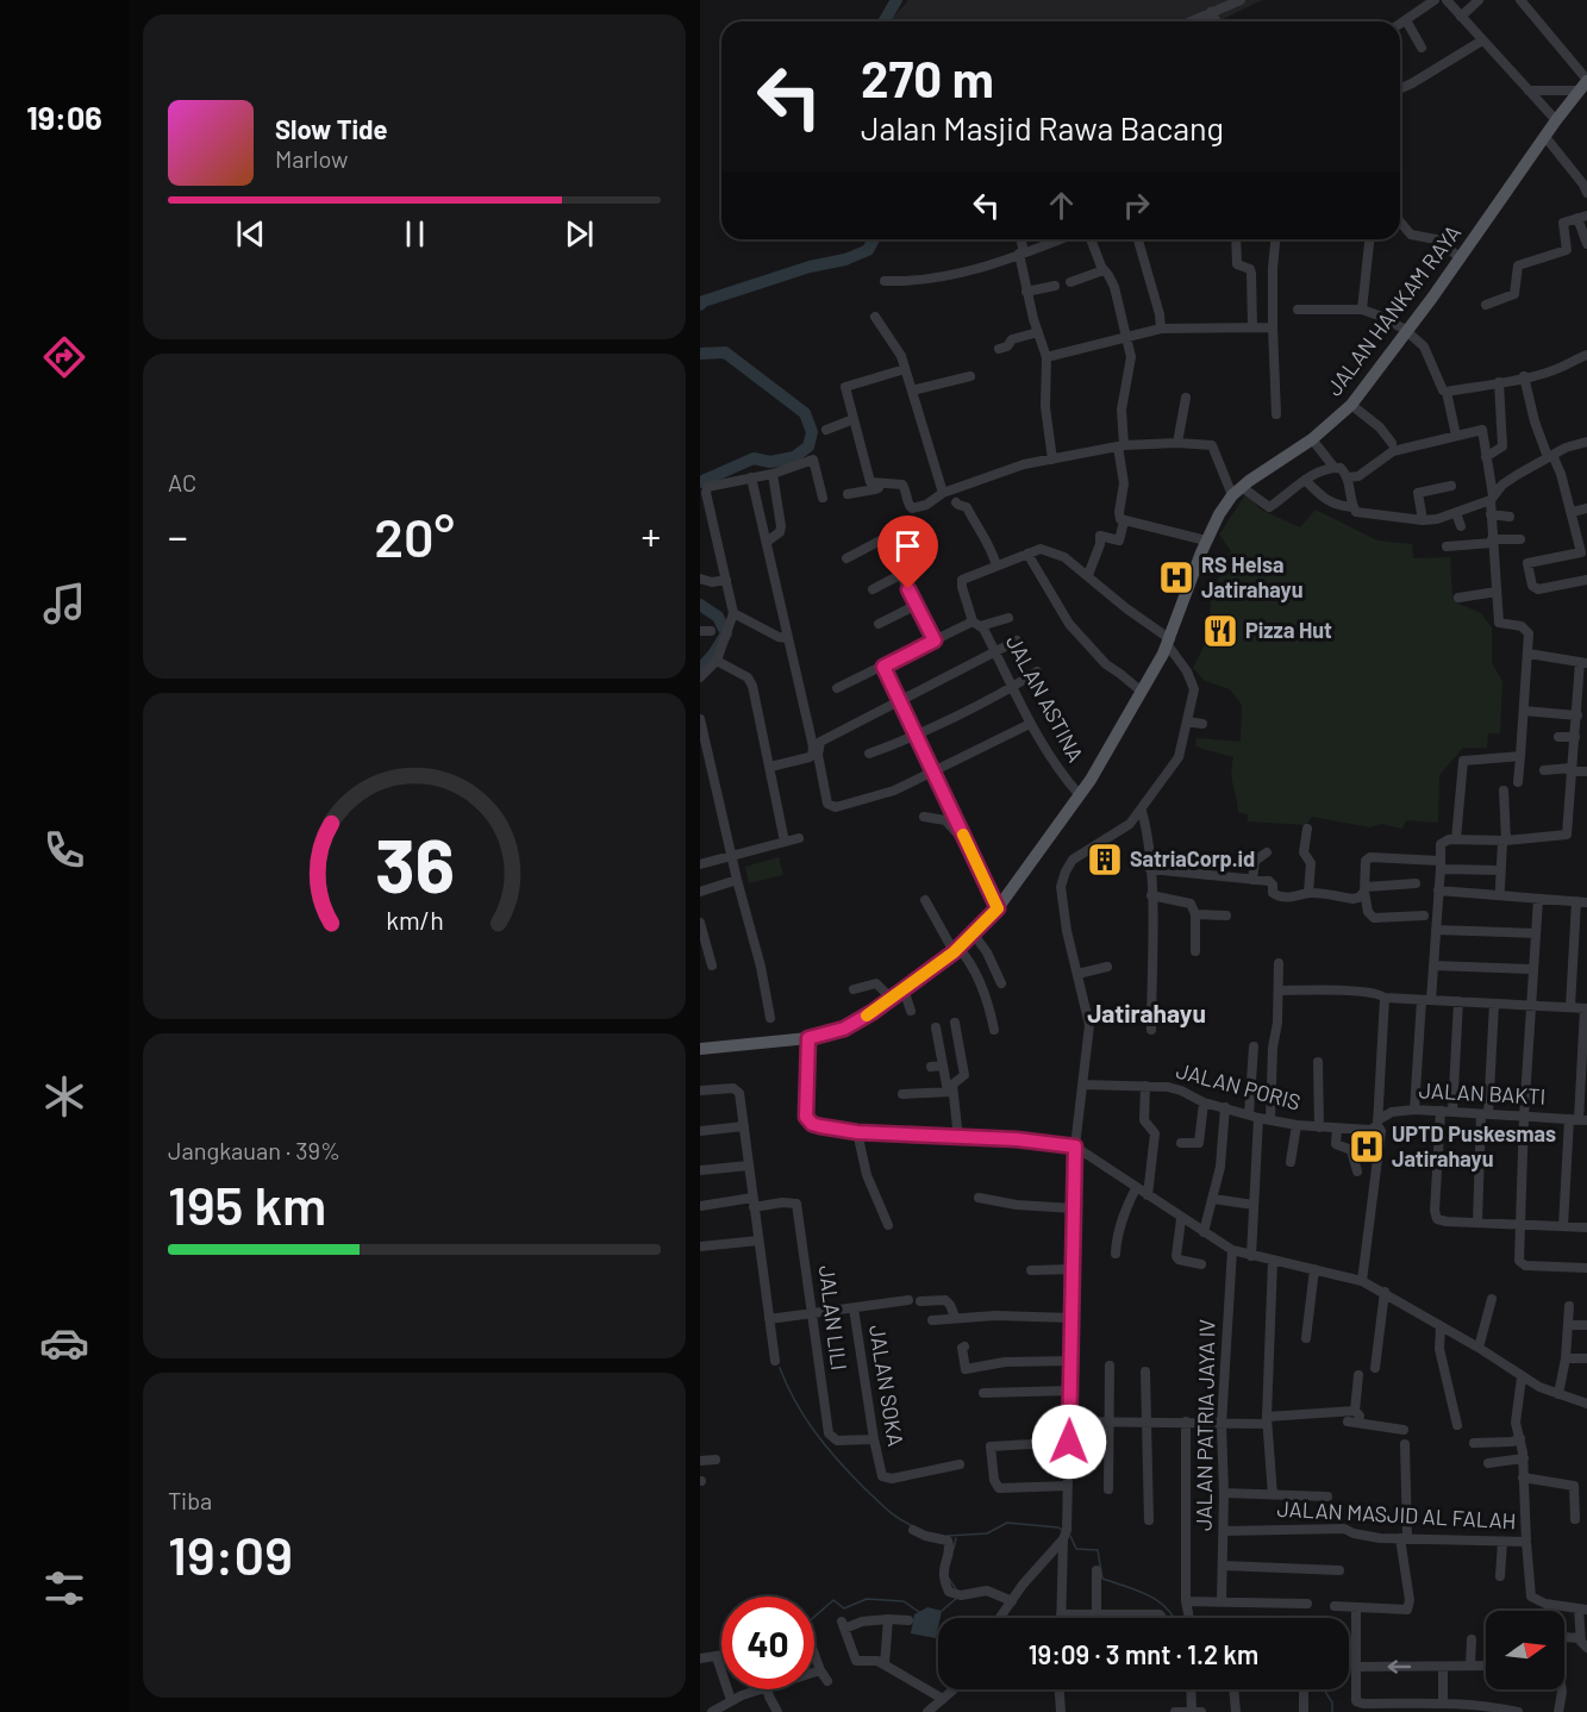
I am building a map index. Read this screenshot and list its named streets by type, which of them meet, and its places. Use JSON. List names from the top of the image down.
{
  "streets": {
    "main road": ["JALAN HANKAM RAYA"],
    "street": [
      "JALAN ASTINA",
      "JALAN PORIS",
      "JALAN BAKTI",
      "JALAN LILI",
      "JALAN SOKA",
      "JALAN PATRIA JAYA IV",
      "JALAN MASJID AL FALAH"
    ]
  },
  "crossings": [
    ["JALAN HANKAM RAYA", "JALAN ASTINA"],
    ["JALAN PORIS", "JALAN BAKTI"],
    ["JALAN LILI", "JALAN SOKA"],
    ["JALAN PATRIA JAYA IV", "JALAN MASJID AL FALAH"]
  ],
  "districts": ["Jatirahayu"],
  "places": {
    "hospital": ["RS Helsa Jatirahayu", "UPTD Puskesmas Jatirahayu"],
    "restaurant": ["Pizza Hut"],
    "building": ["SatriaCorp.id"]
  },
  "north": "right",
  "page": {
    "tabs": "19:06",
    "turn": ["270 m", "Jalan Masjid Rawa Bacang"],
    "song": ["Slow Tide", "Marlow"],
    "tile": [
      "AC",
      ["Jangkauan · 39%", "195 km"],
      ["Tiba", "19:09"]
    ],
    "heat": ["−", "20°", "+"],
    "limit": "40",
    "trip": "19:09 · 3 mnt · 1.2 km",
    "gauge": ["36", "km/h"]
  }
}
